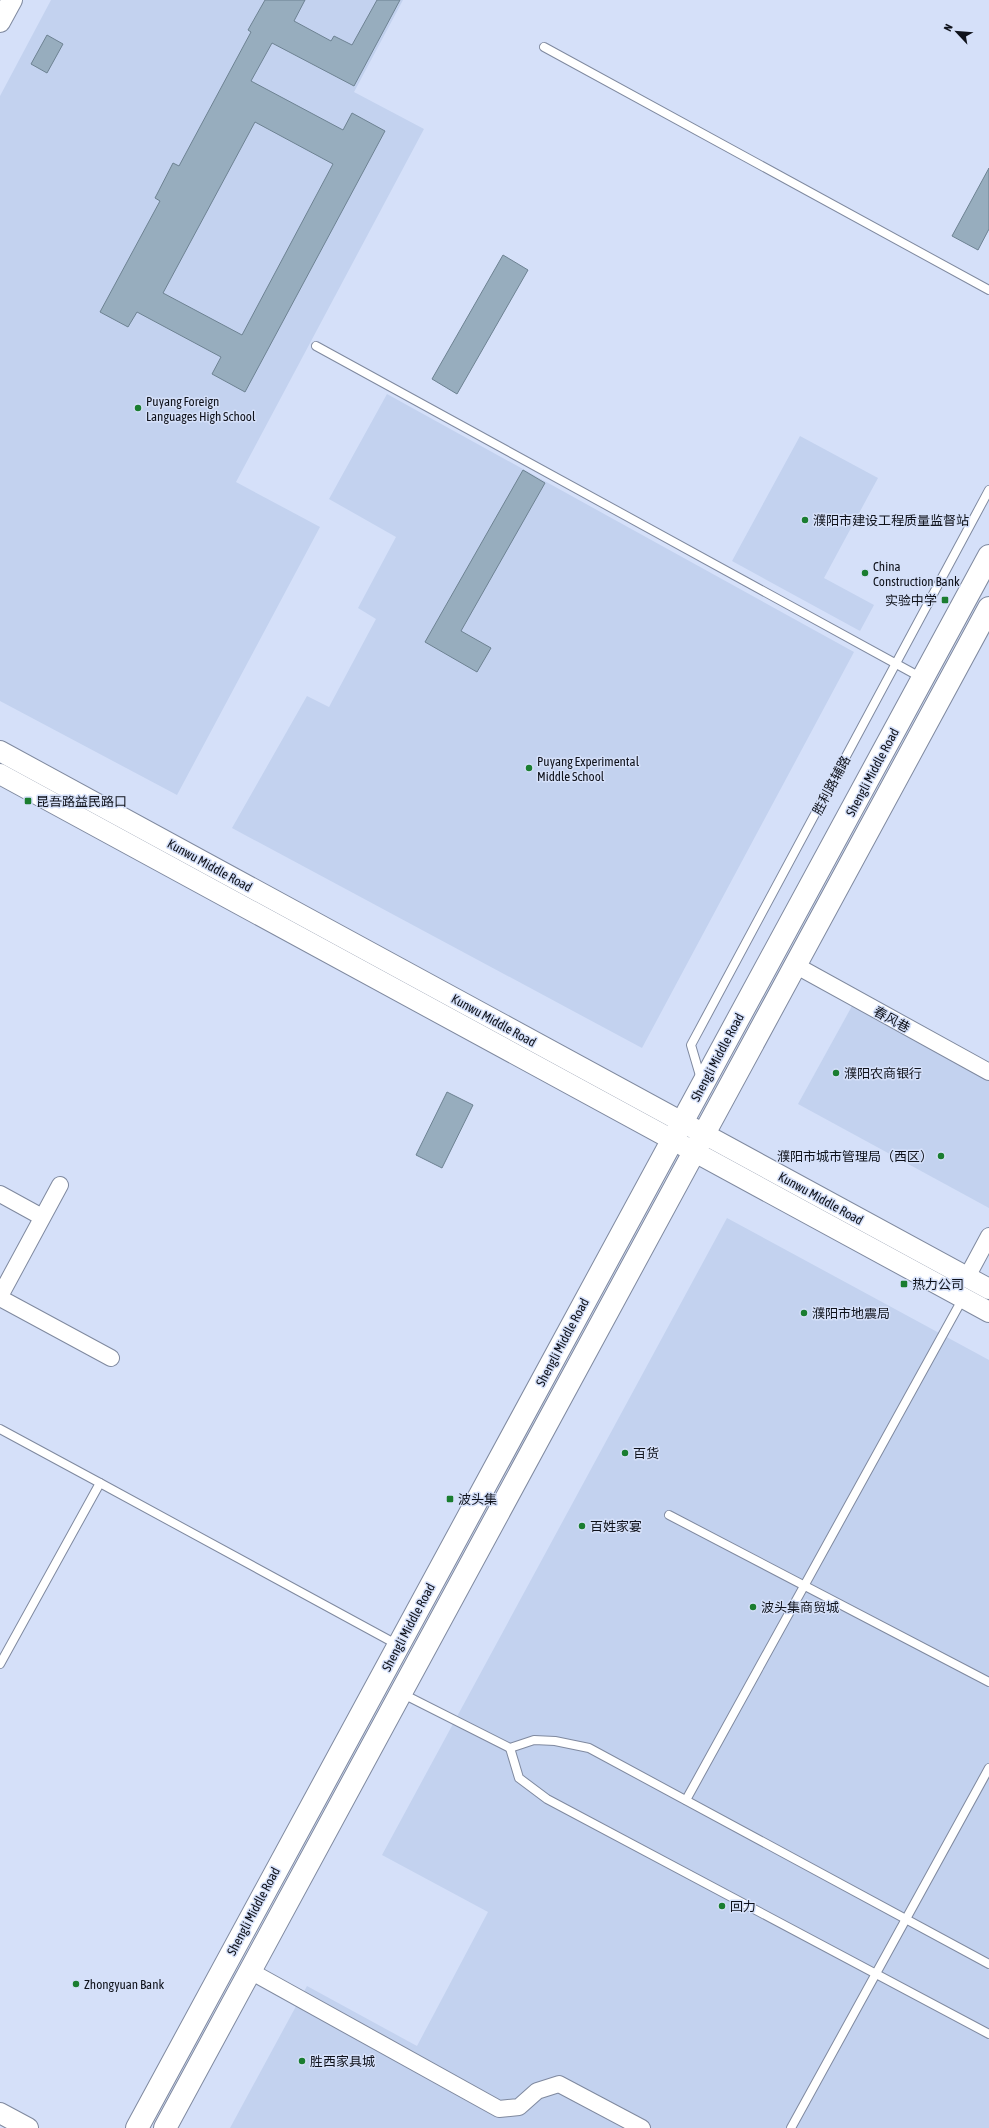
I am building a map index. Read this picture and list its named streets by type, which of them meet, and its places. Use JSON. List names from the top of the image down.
{
  "streets": {
    "main road": ["Shengli Middle Road"],
    "street": ["Kunwu Middle Road", "春风巷"],
    "lane": ["胜利路辅路"]
  },
  "crossings": [
    ["Shengli Middle Road", "胜利路辅路"],
    ["Shengli Middle Road", "Kunwu Middle Road"],
    ["Shengli Middle Road", "春风巷"]
  ],
  "places": {
    "other": [
      "Puyang Foreign Languages High School",
      "濮阳市建设工程质量监督站",
      "China Construction Bank",
      "Puyang Experimental Middle School",
      "濮阳农商银行",
      "濮阳市城市管理局（西区）",
      "濮阳市地震局",
      "百货",
      "百姓家宴",
      "波头集商贸城",
      "回力",
      "Zhongyuan Bank",
      "胜西家具城"
    ],
    "transit": [
      "实验中学",
      "昆吾路益民路口",
      "热力公司",
      "波头集"
    ]
  },
  "north": "top left"
}
